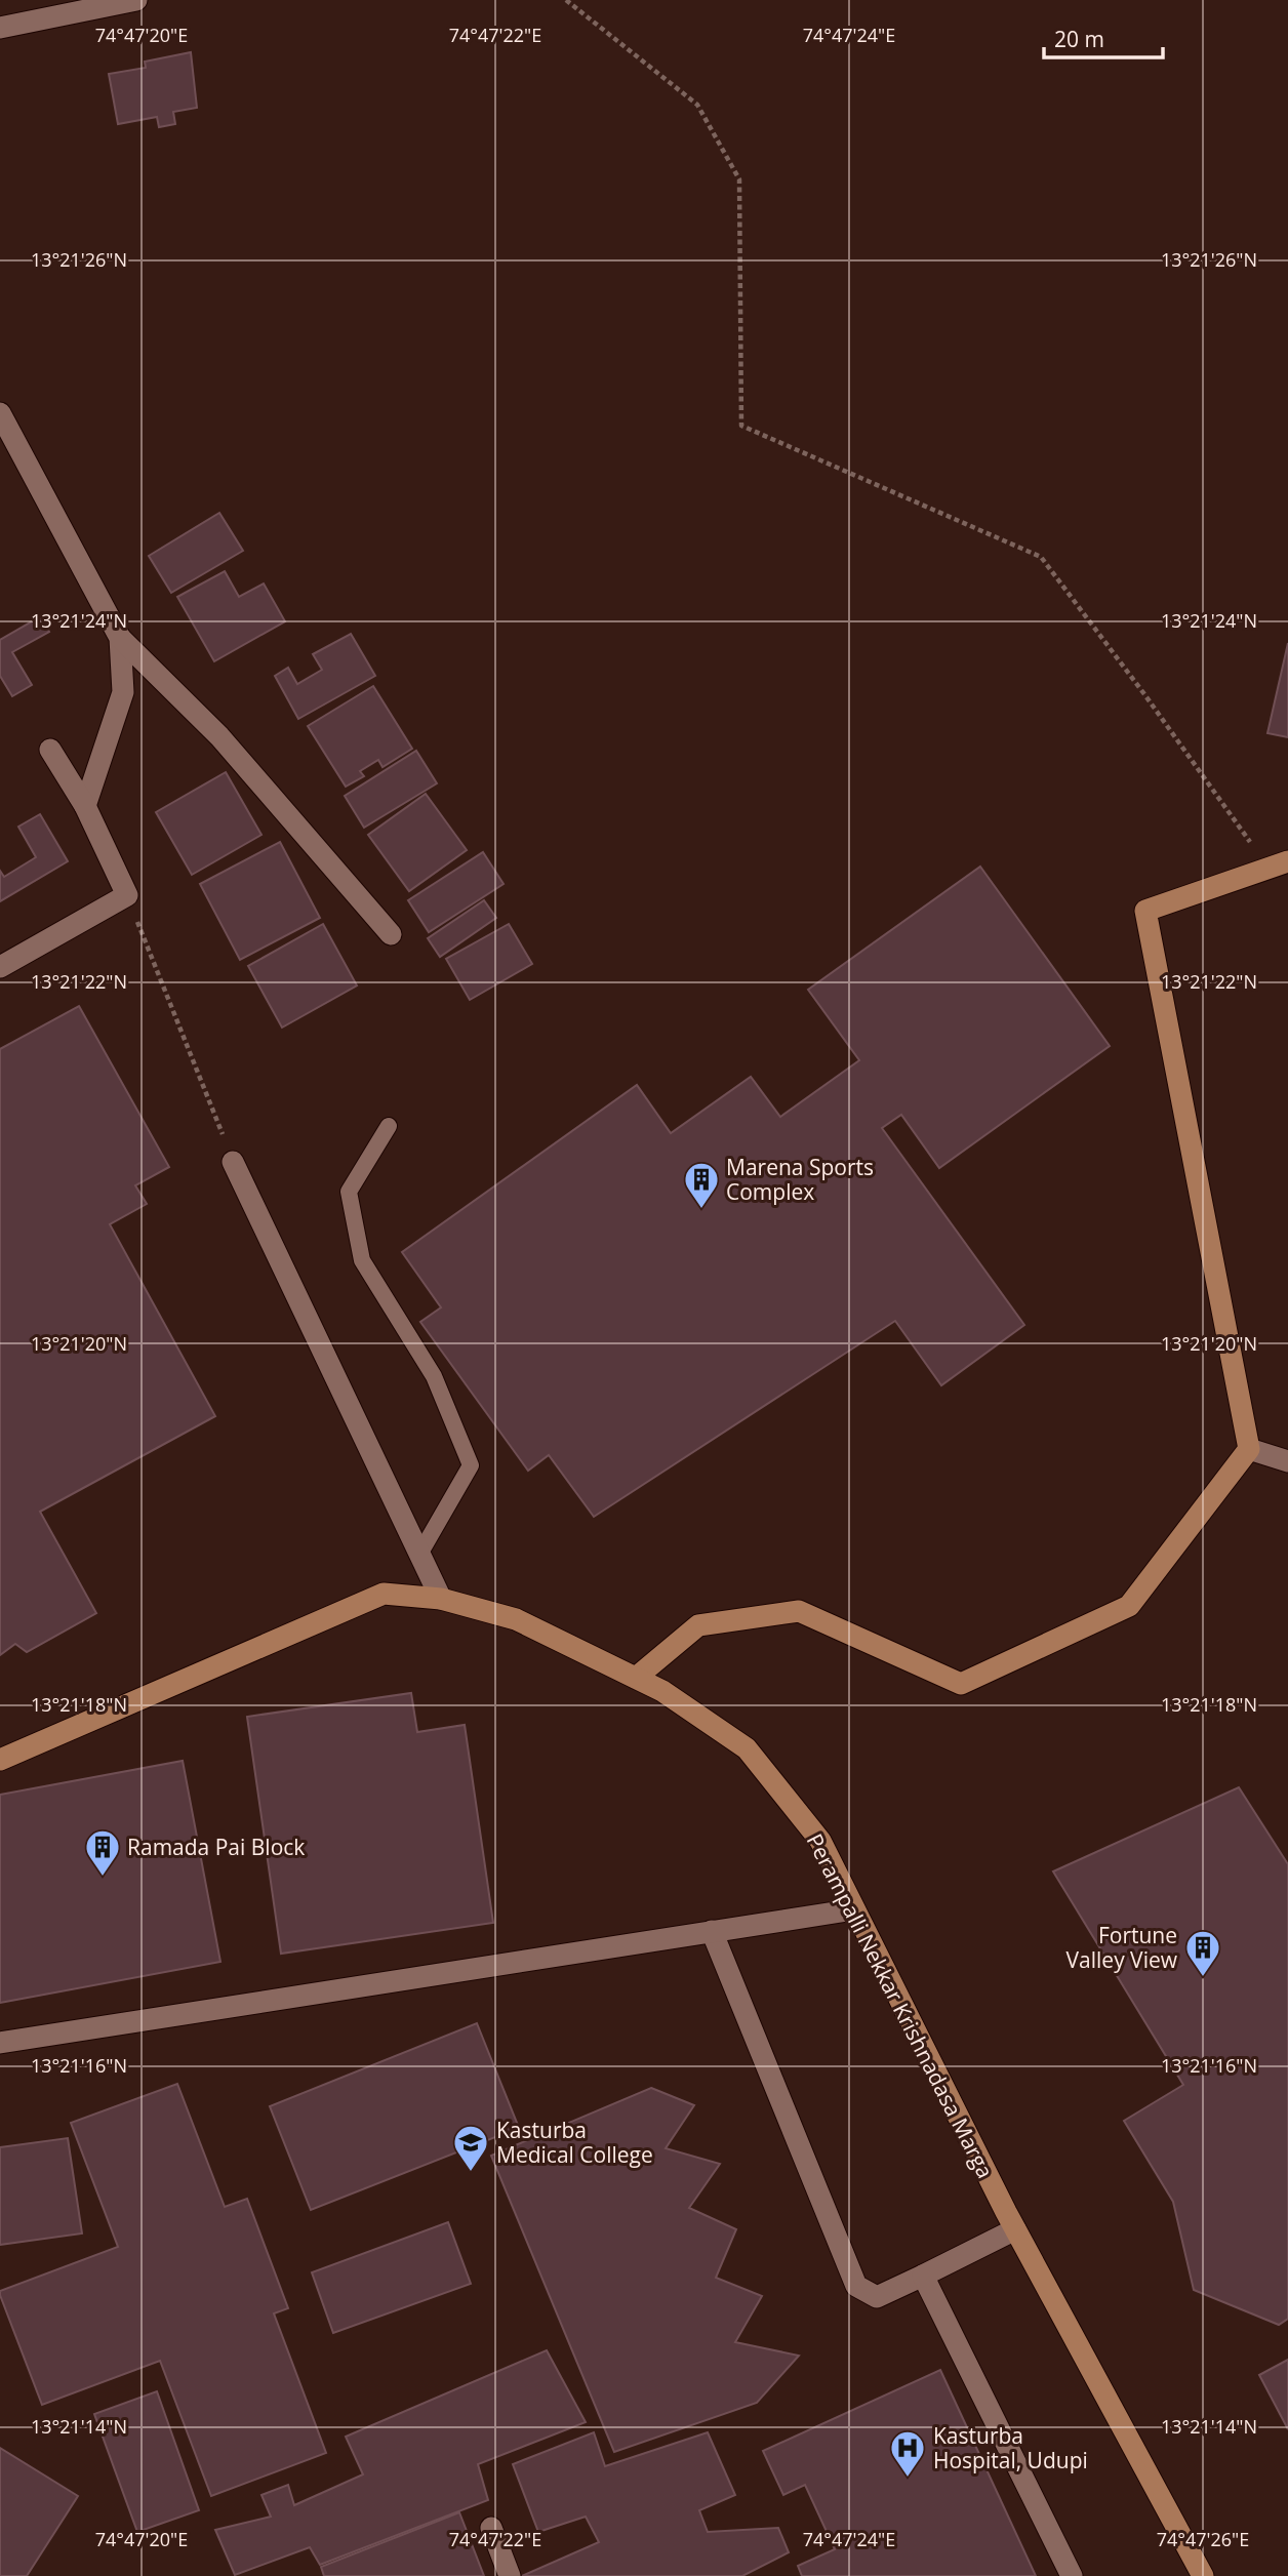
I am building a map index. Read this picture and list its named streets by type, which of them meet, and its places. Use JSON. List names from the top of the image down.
{
  "streets": {
    "street": ["Perampalli Nekkar Krishnadasa Marga"]
  },
  "places": {
    "building": ["Marena Sports Complex", "Ramada Pai Block", "Fortune Valley View"],
    "school or university": ["Kasturba Medical College"],
    "hospital": ["Kasturba Hospital, Udupi"]
  },
  "scale_bar": "20 m",
  "coordinates": [
    "74°47'20\"E",
    "74°47'22\"E",
    "74°47'24\"E",
    "13°21'26\"N",
    "13°21'24\"N",
    "13°21'22\"N",
    "13°21'20\"N",
    "13°21'18\"N",
    "13°21'16\"N",
    "13°21'14\"N",
    "74°47'26\"E"
  ]
}
